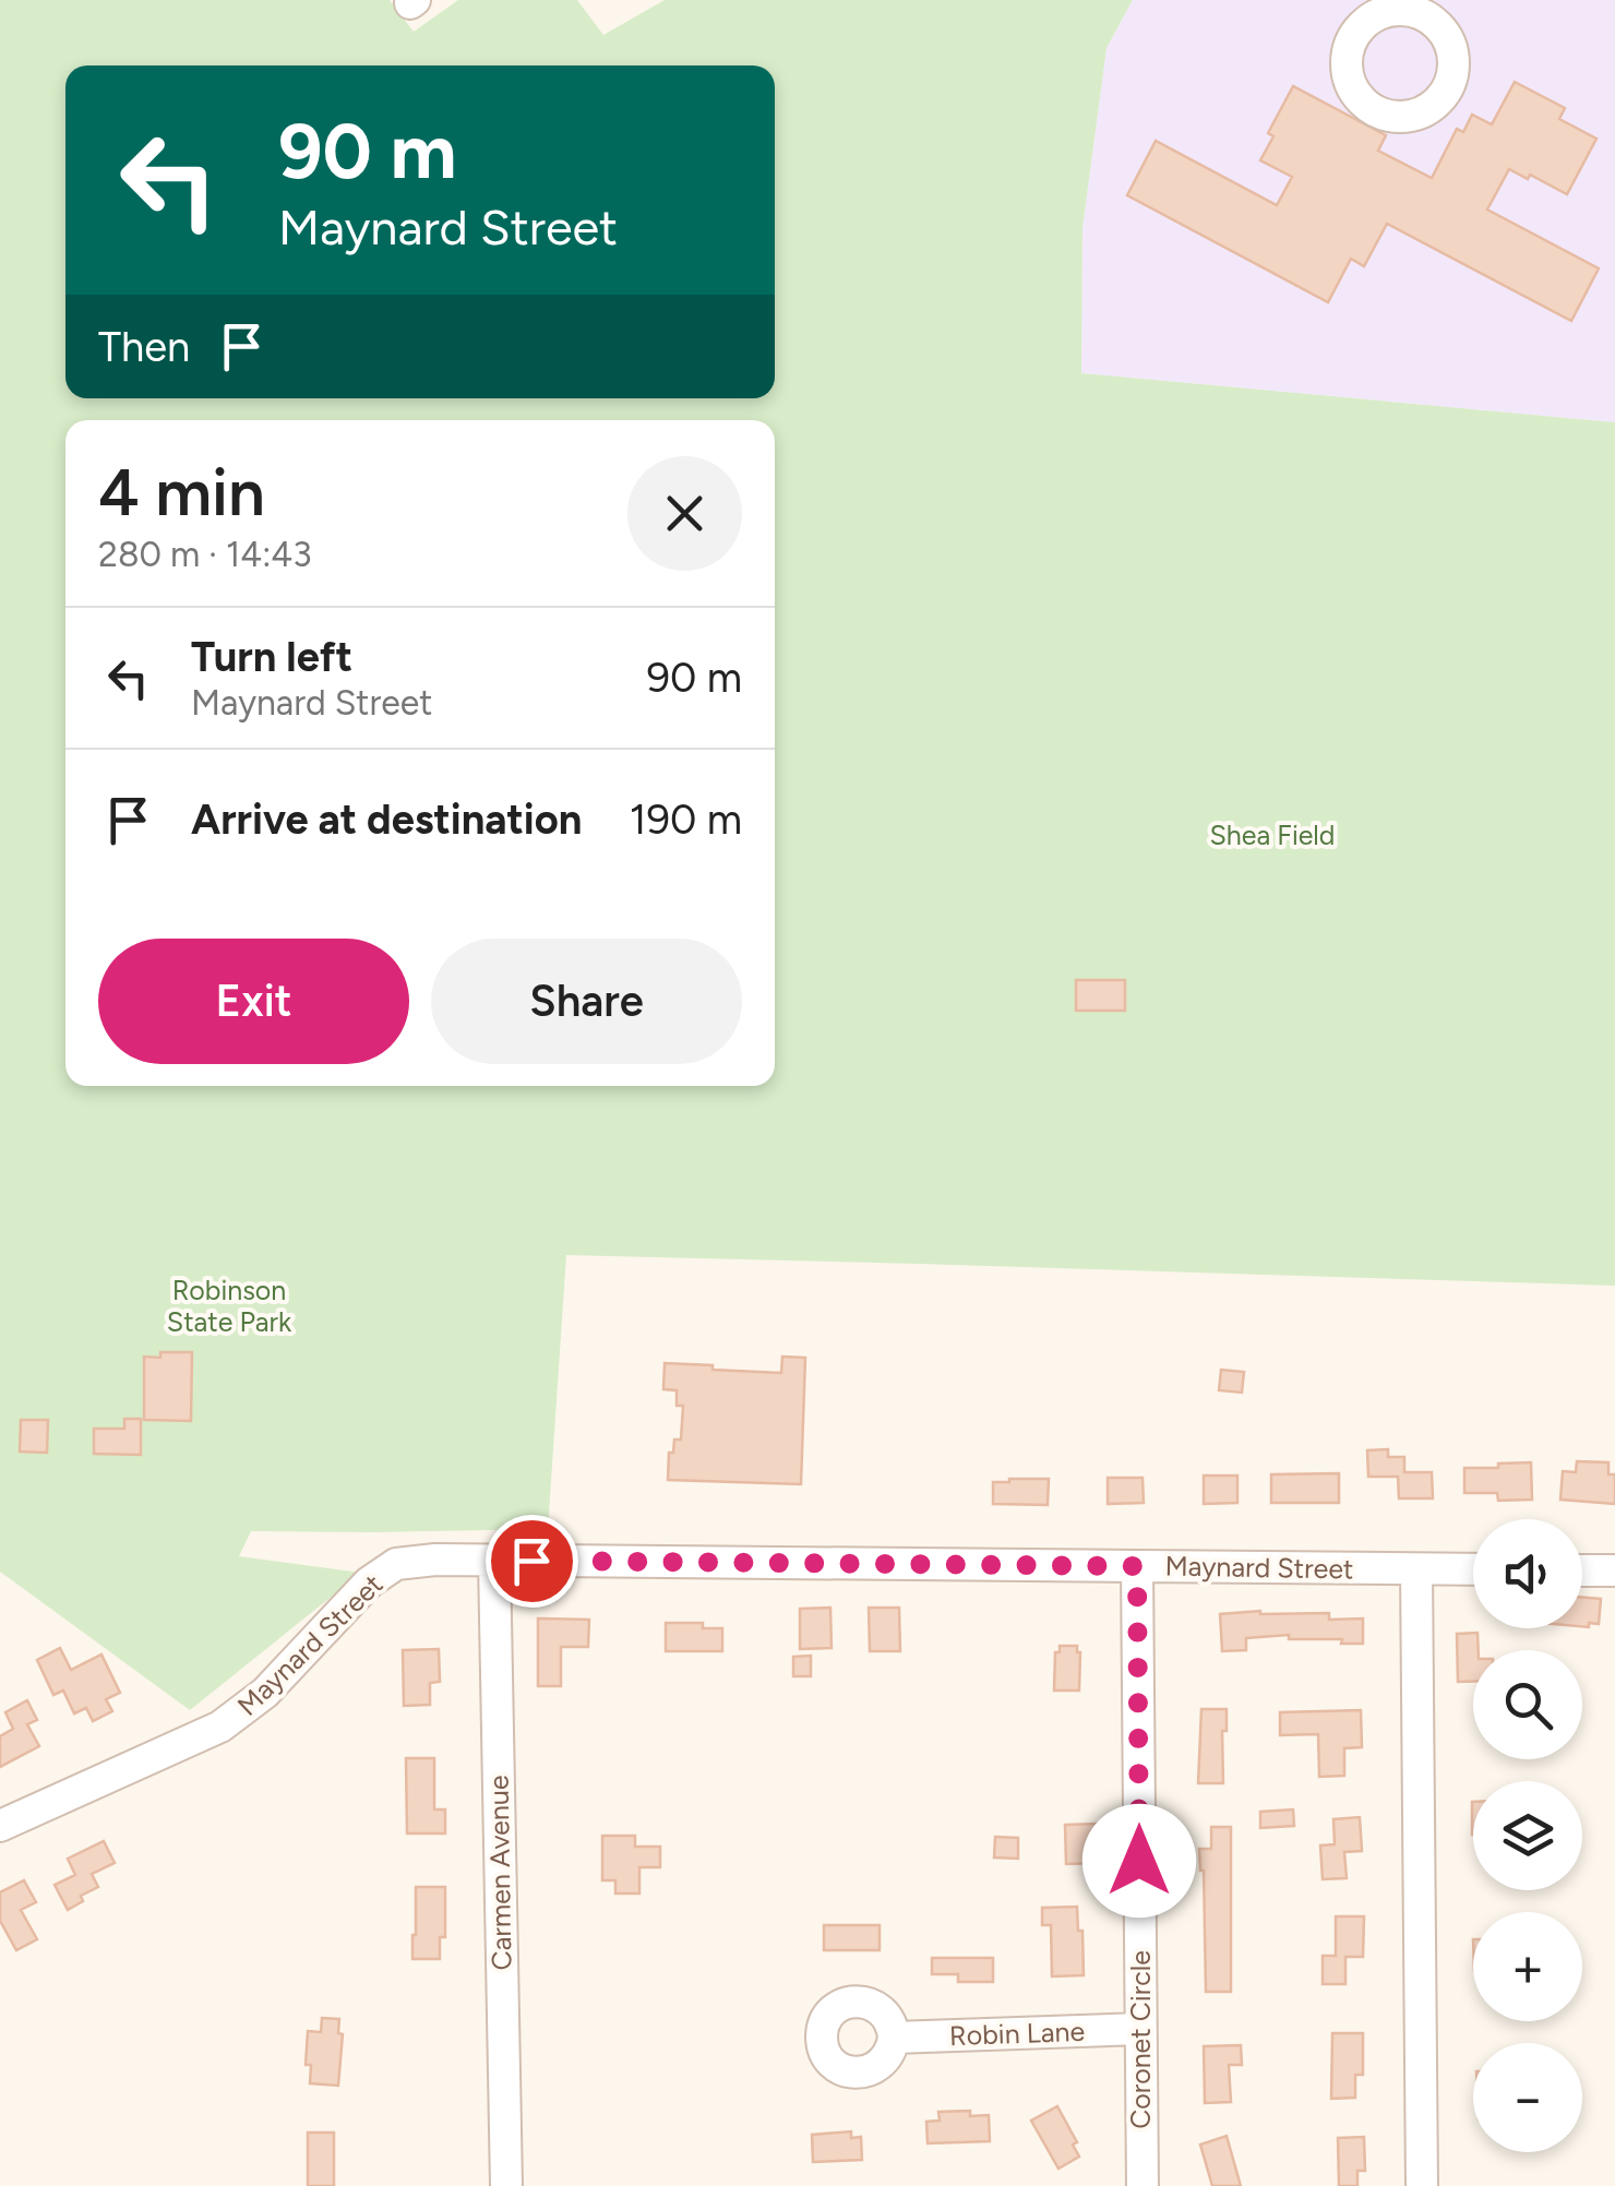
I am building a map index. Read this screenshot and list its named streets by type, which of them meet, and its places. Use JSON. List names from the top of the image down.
{
  "streets": {
    "street": [
      "Maynard Street",
      "Carmen Avenue",
      "Robin Lane",
      "Coronet Circle"
    ]
  },
  "crossings": [
    ["Maynard Street", "Carmen Avenue"],
    ["Maynard Street", "Coronet Circle"],
    ["Robin Lane", "Coronet Circle"]
  ],
  "parks": ["Shea Field", "Robinson State Park"],
  "page": {
    "turn": ["90 m", "Maynard Street"],
    "then": "Then",
    "heading": ["4 min", "280 m · 14:43"],
    "list": [
      {
        "name": "Turn left",
        "note": "Maynard Street",
        "value": "90 m"
      },
      {
        "name": "Arrive at destination",
        "value": "190 m"
      }
    ],
    "buttons": ["Exit", "Share"],
    "map_buttons": ["+", "−"]
  }
}
